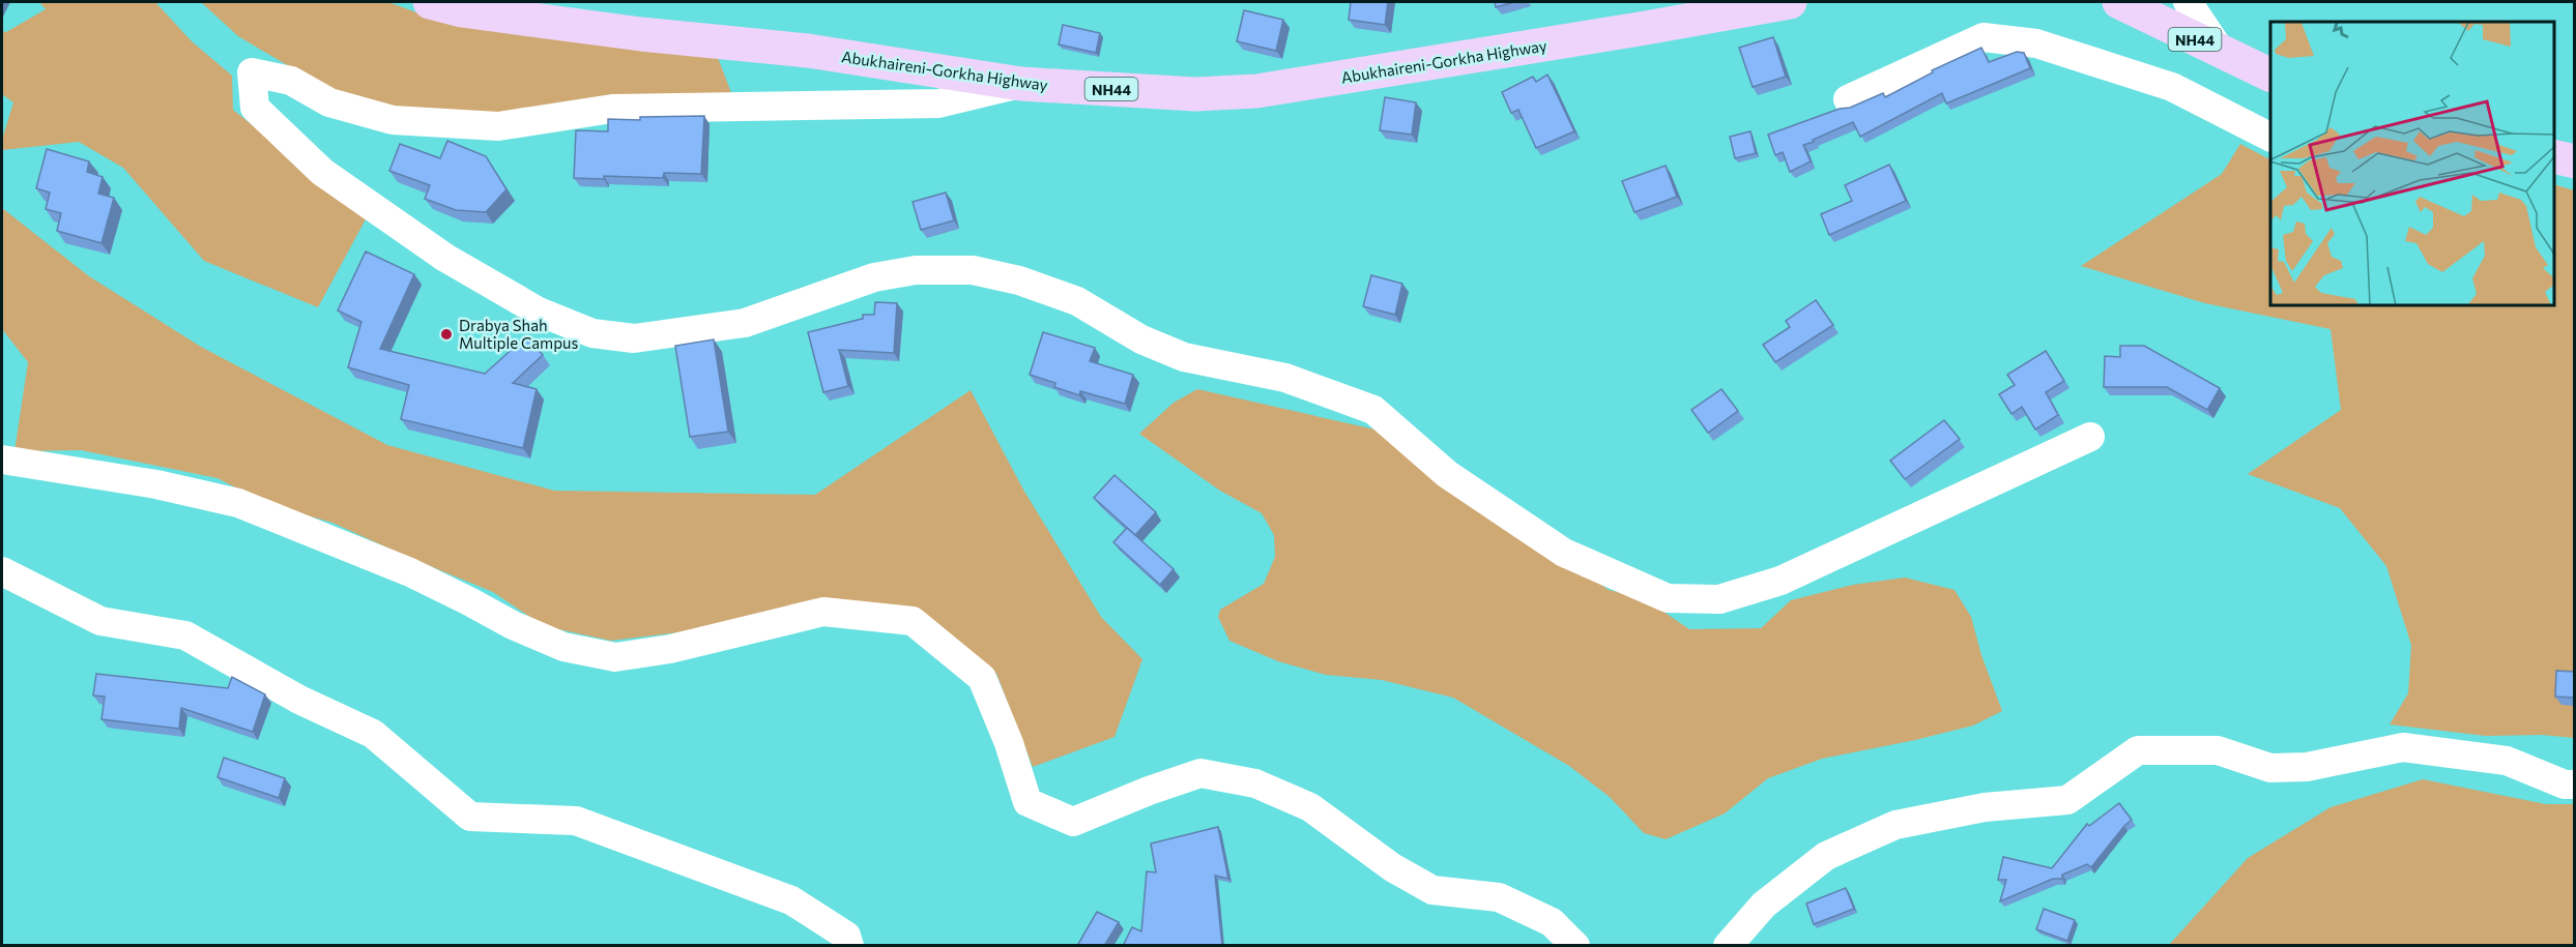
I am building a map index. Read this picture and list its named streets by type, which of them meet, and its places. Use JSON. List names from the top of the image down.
{
  "streets": {
    "main road": ["NH44", "Abukhaireni-Gorkha Highway"]
  },
  "places": ["Drabya Shah Multiple Campus"]
}
